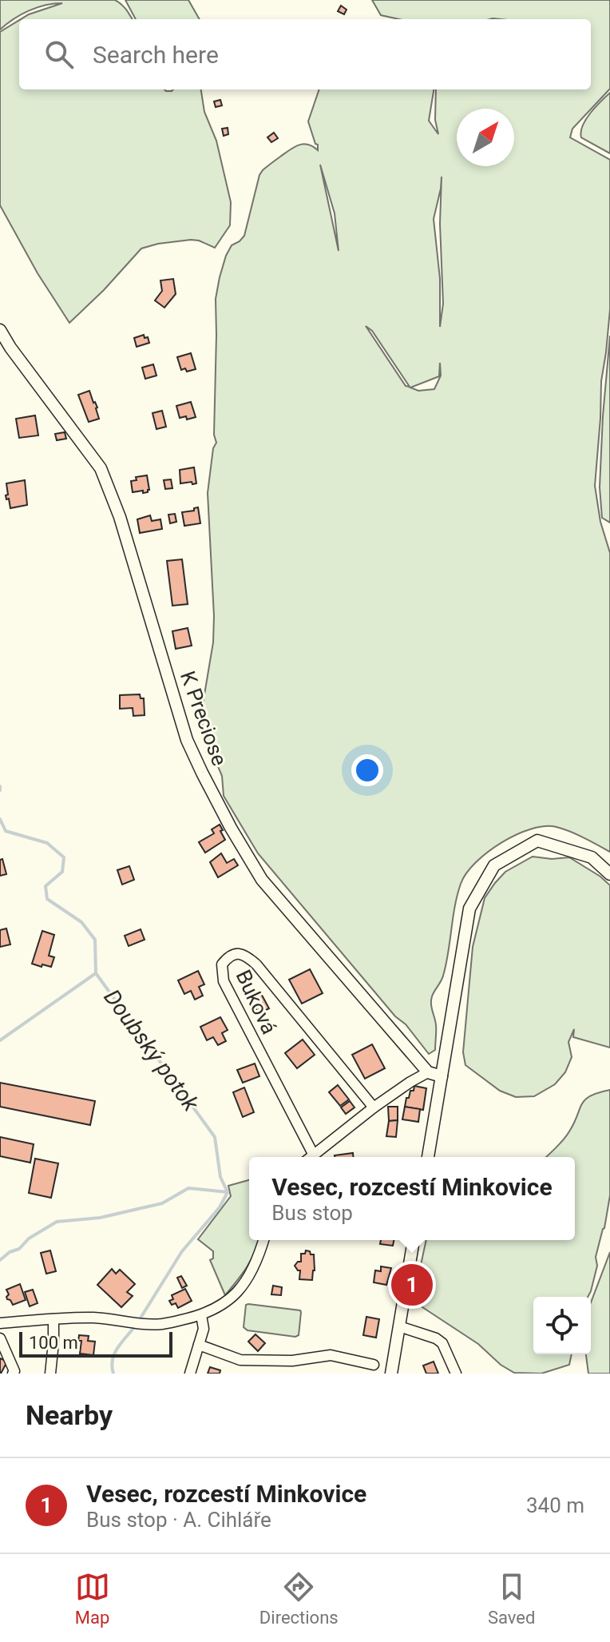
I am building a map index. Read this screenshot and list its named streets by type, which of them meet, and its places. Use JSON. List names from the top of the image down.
{
  "streets": {
    "street": ["K Preciose", "Buková"]
  },
  "water": ["Doubský potok"],
  "scale_bar": "100 m",
  "north": "top right",
  "page": {
    "search": "Search here",
    "popup": ["Vesec, rozcestí Minkovice", "Bus stop"],
    "pins": "1",
    "scale": "100 m",
    "heading": "Nearby",
    "list": [
      {
        "mark": "1",
        "name": "Vesec, rozcestí Minkovice",
        "note": "Bus stop · A. Cihláře",
        "value": "340 m"
      }
    ],
    "nav": ["Map", "Directions", "Saved"]
  }
}
